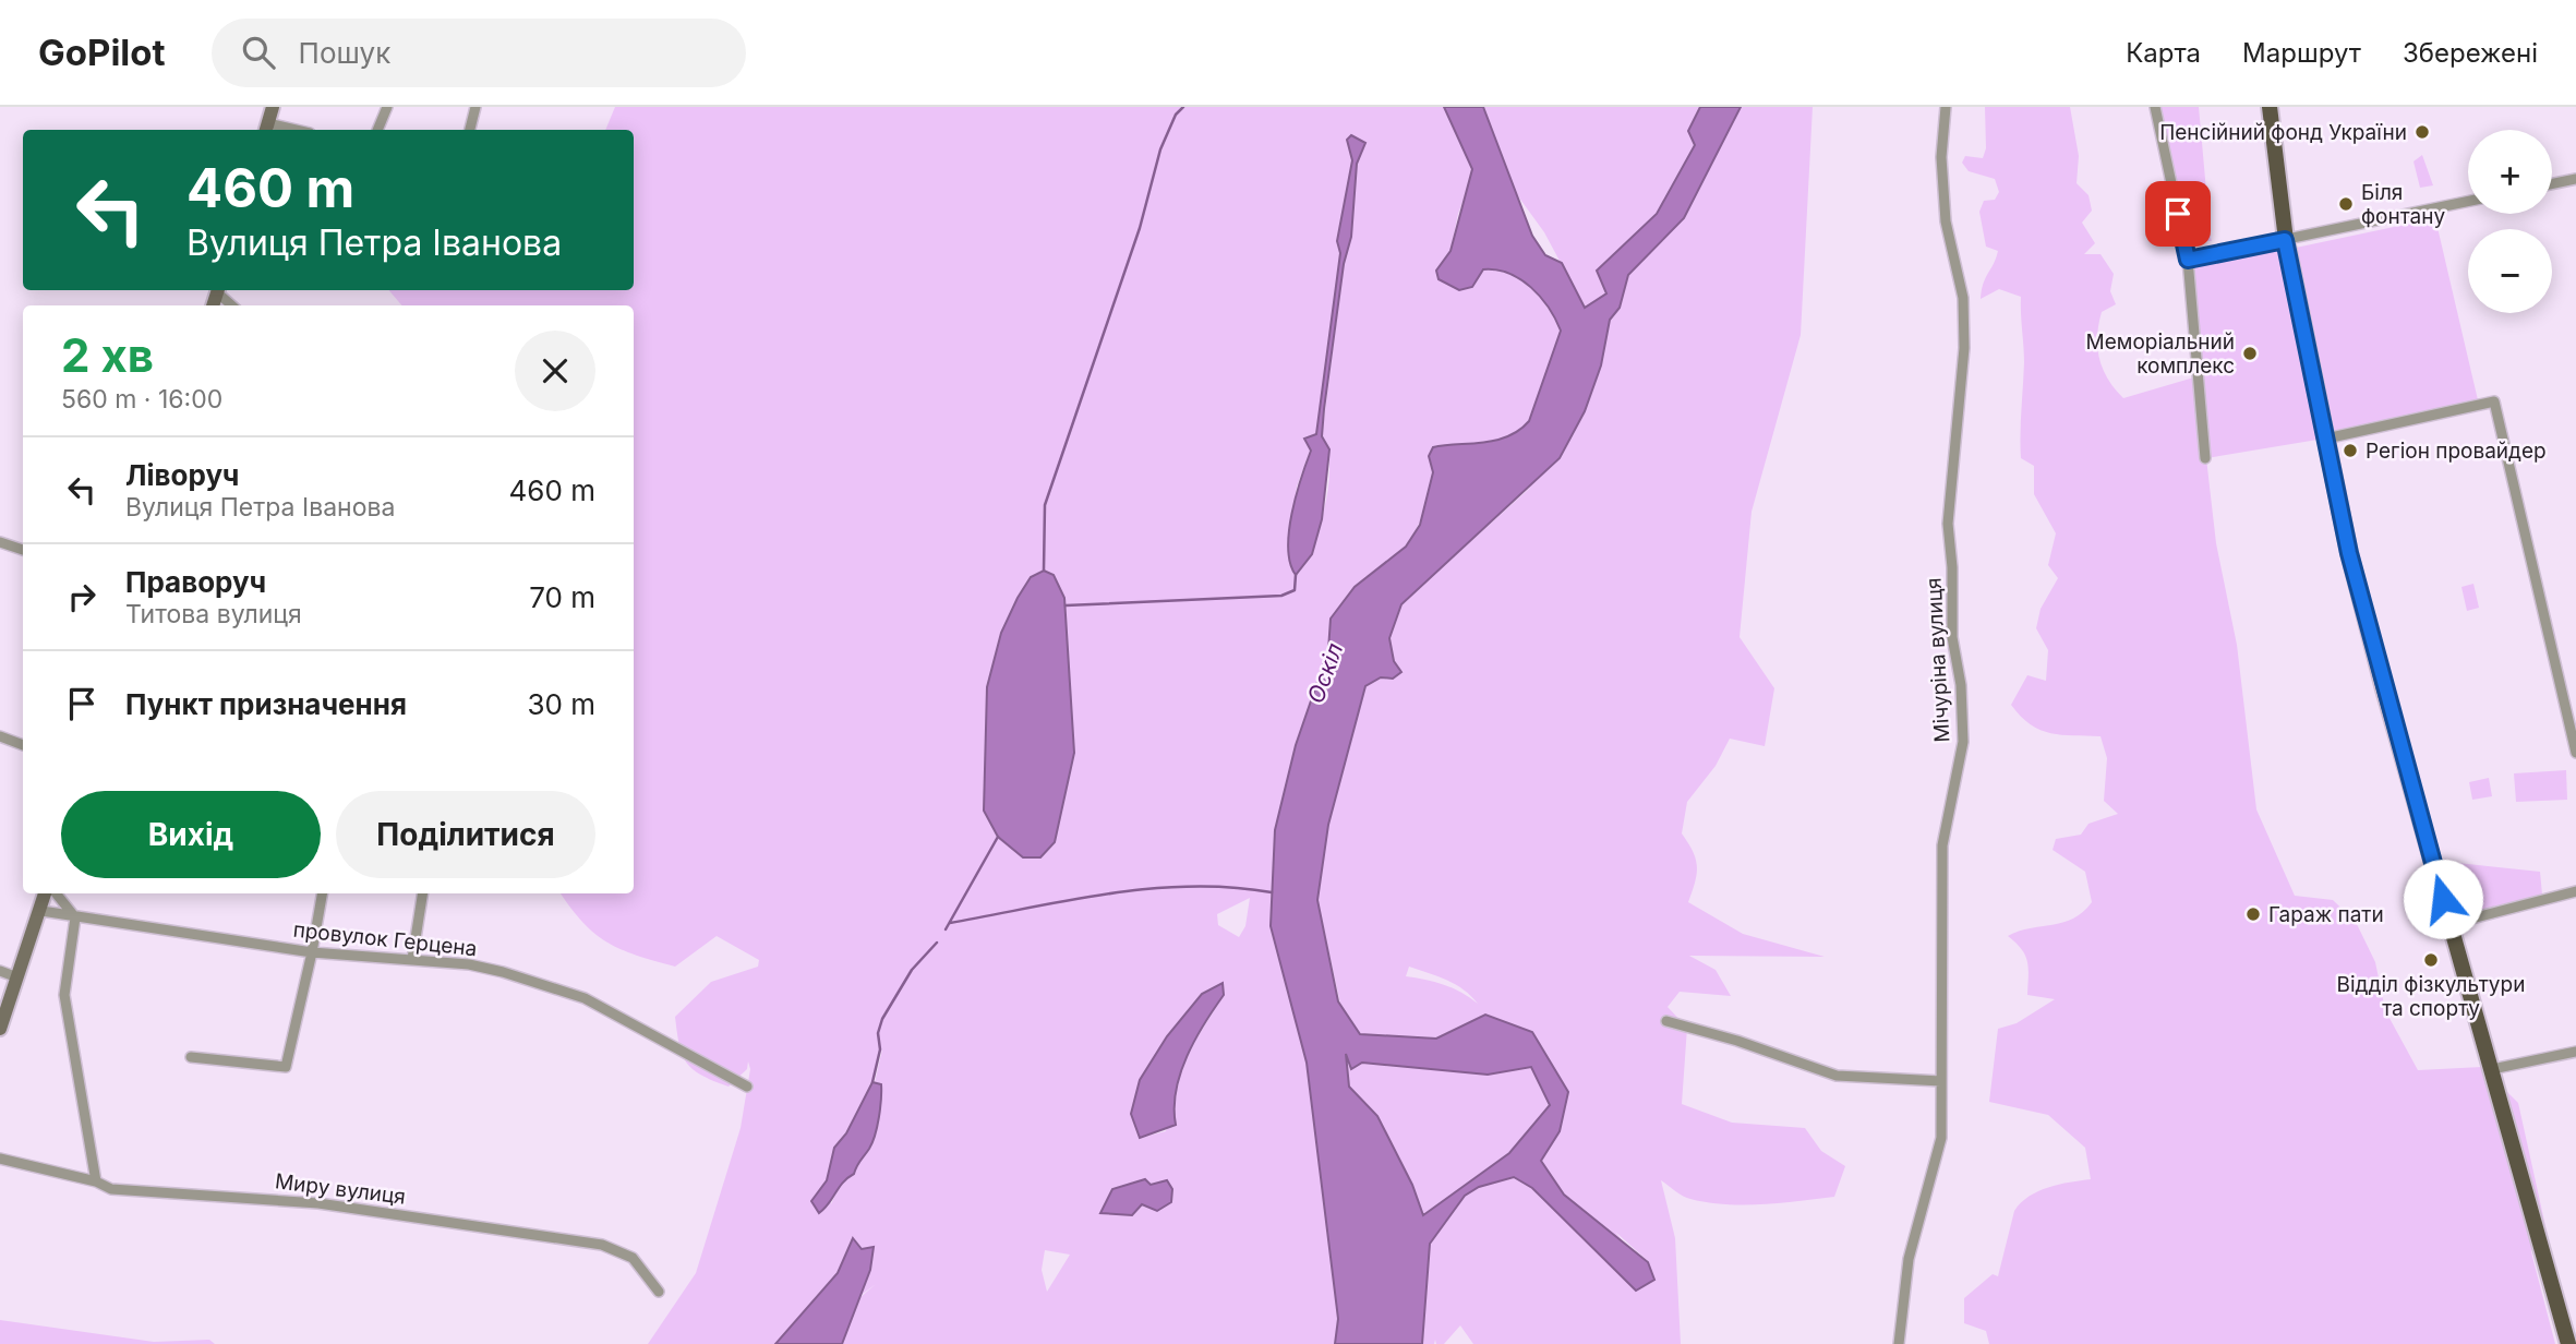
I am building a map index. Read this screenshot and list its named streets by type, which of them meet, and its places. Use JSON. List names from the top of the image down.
{
  "streets": {
    "street": ["Мічуріна вулиця", "провулок Герцена", "Миру вулиця"]
  },
  "water": ["Оскіл"],
  "places": [
    "Пенсійний фонд України",
    "Біля фонтану",
    "Меморіальний комплекс",
    "Регіон провайдер",
    "Гараж пати",
    "Відділ фізкультури та спорту"
  ],
  "page": {
    "header": "GoPilot",
    "search": "Пошук",
    "nav": ["Карта", "Маршрут", "Збережені"],
    "map_buttons": ["+", "−"],
    "turn": ["460 m", "Вулиця Петра Іванова"],
    "heading": ["2 хв", "560 m · 16:00"],
    "list": [
      {
        "name": "Ліворуч",
        "note": "Вулиця Петра Іванова",
        "value": "460 m"
      },
      {
        "name": "Праворуч",
        "note": "Титова вулиця",
        "value": "70 m"
      },
      {
        "name": "Пункт призначення",
        "value": "30 m"
      }
    ],
    "buttons": ["Вихід", "Поділитися"]
  }
}
